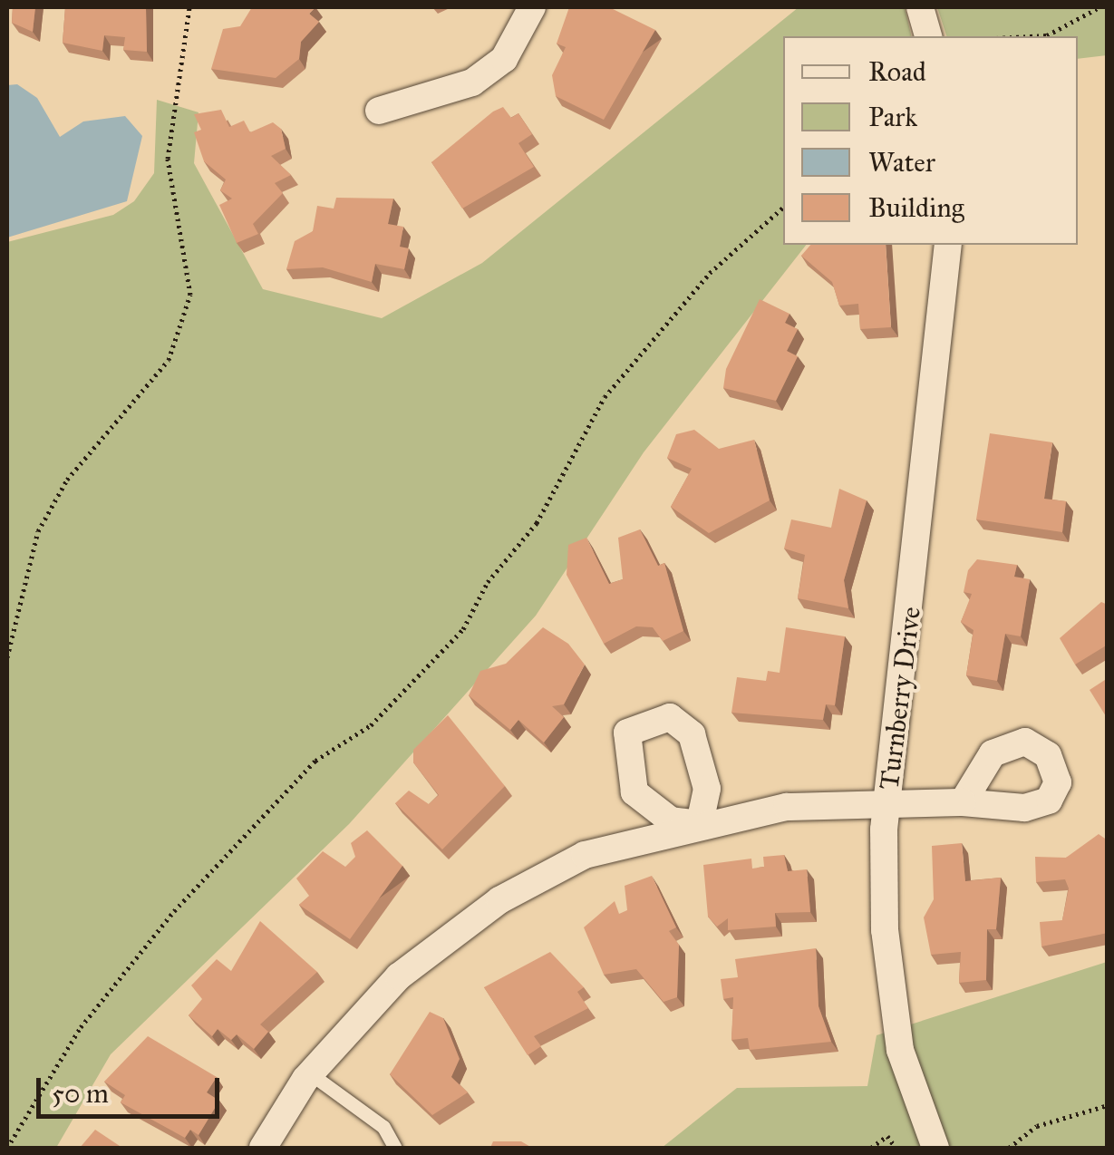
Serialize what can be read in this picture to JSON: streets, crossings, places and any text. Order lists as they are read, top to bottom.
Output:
{
  "streets": {
    "street": ["Turnberry Drive"]
  },
  "legend": [
    "Road",
    "Park",
    "Water",
    "Building"
  ],
  "scale_bar": "50 m"
}
